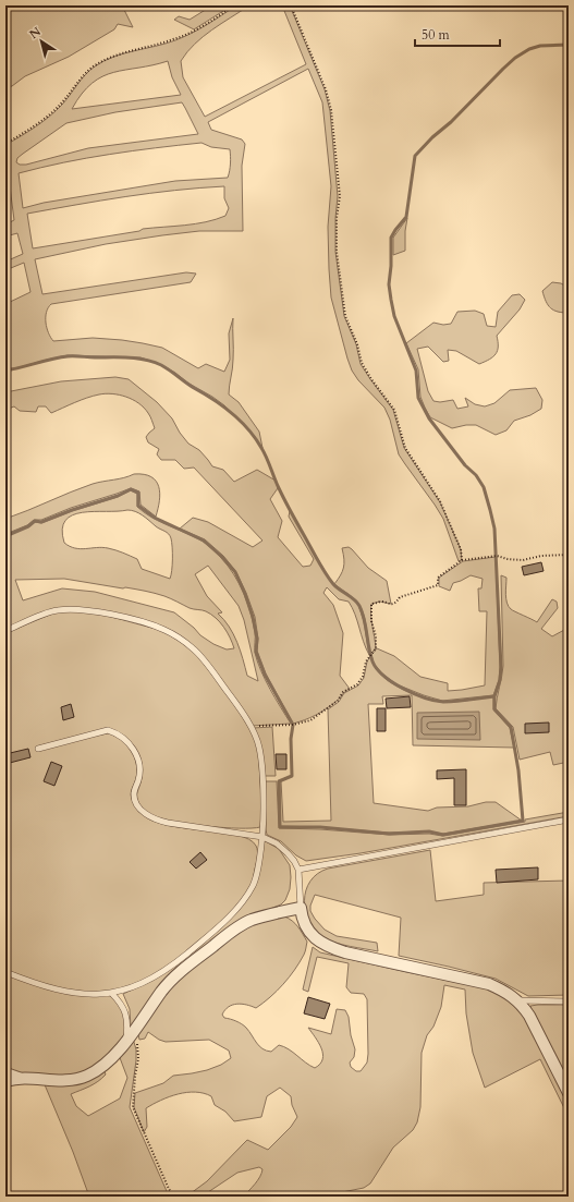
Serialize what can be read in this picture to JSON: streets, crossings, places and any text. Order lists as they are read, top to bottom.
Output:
{
  "scale_bar": "50 m",
  "north": "top left"
}
